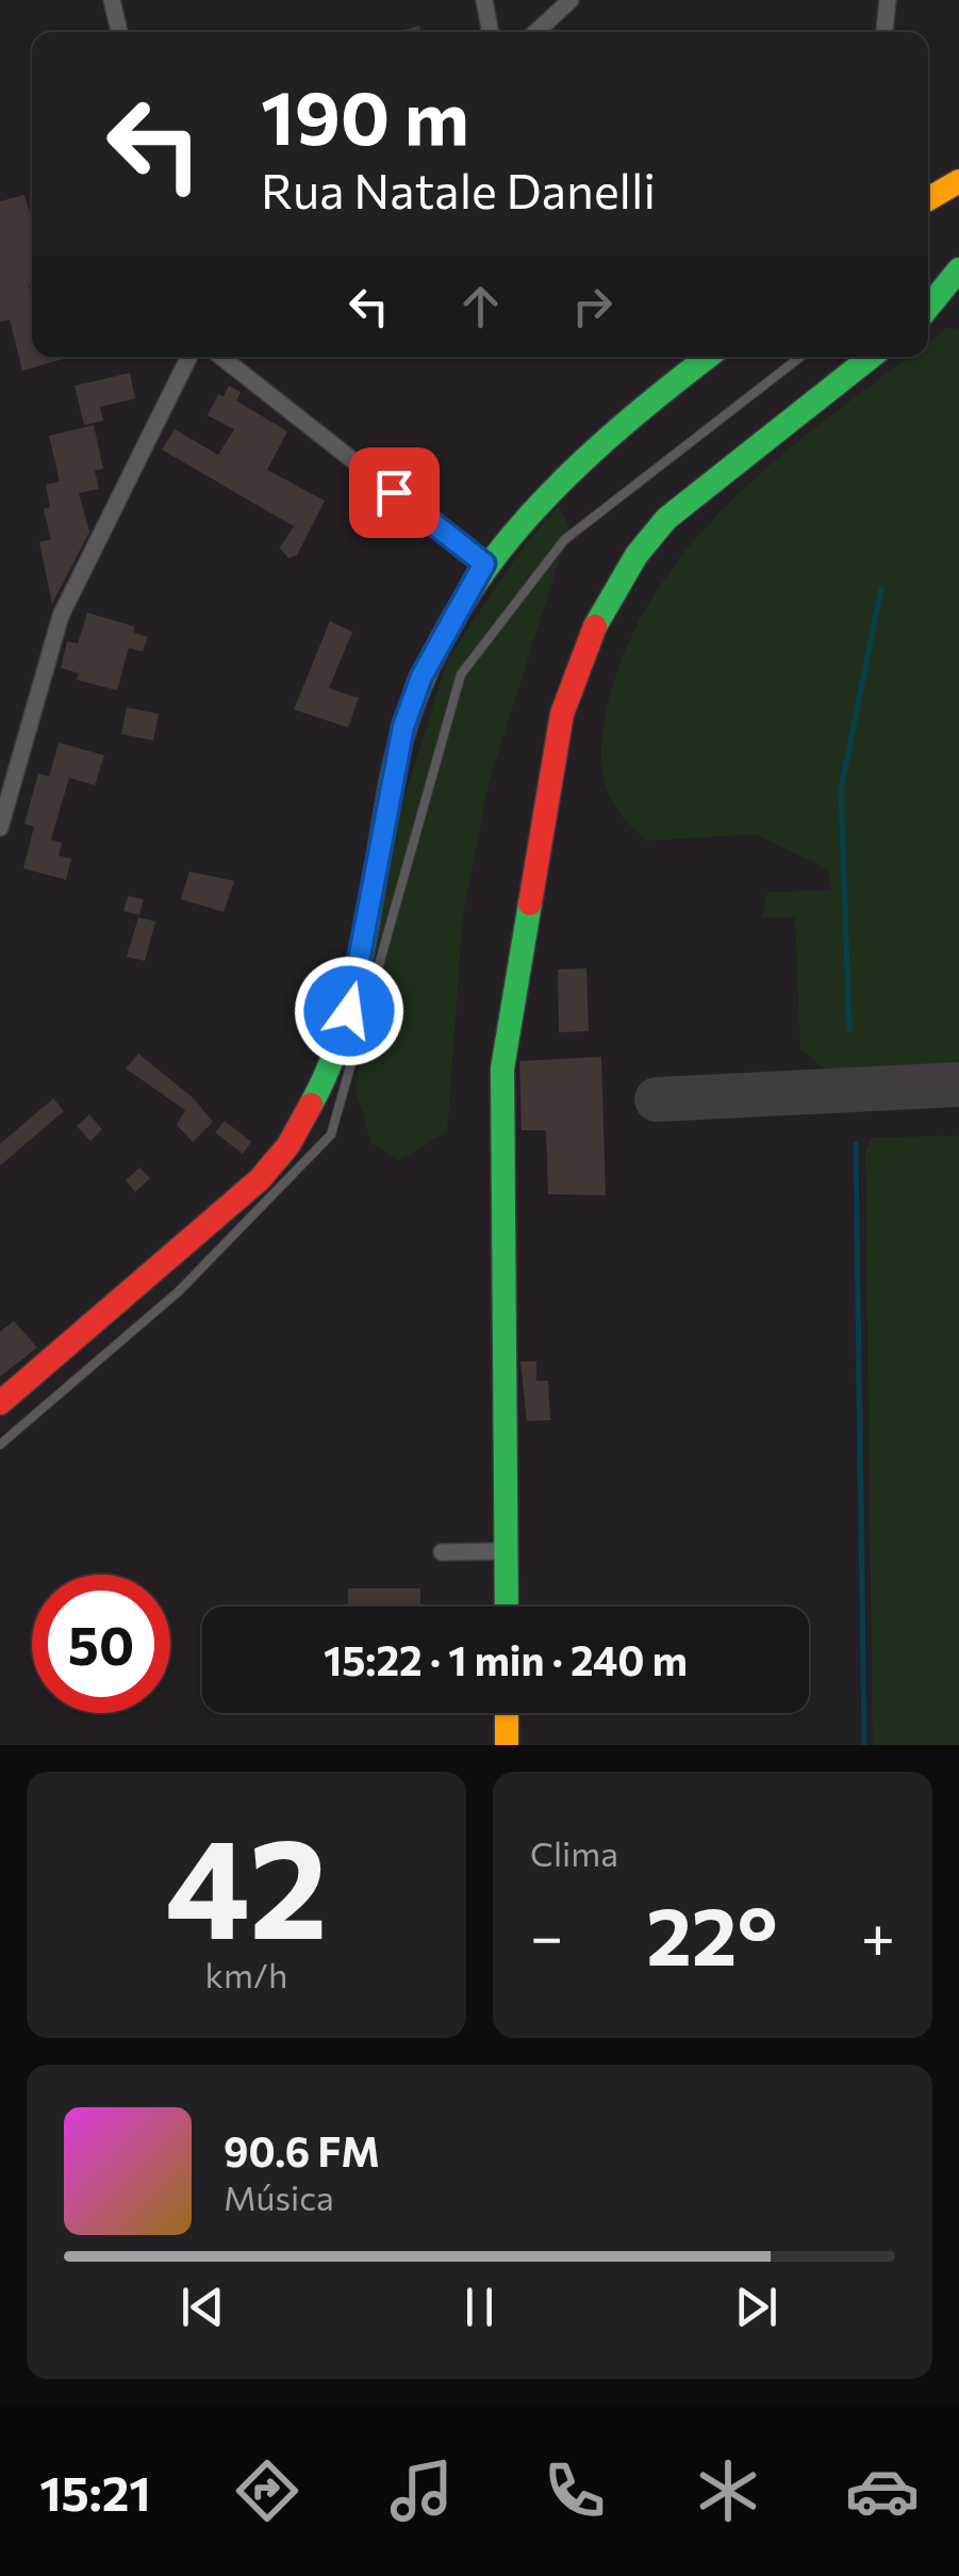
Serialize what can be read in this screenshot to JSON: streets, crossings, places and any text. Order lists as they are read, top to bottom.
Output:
{
  "page": {
    "turn": ["190 m", "Rua Natale Danelli"],
    "limit": "50",
    "trip": "15:22 · 1 min · 240 m",
    "tile": [
      ["42", "km/h"],
      "Clima"
    ],
    "heat": ["−", "22°", "+"],
    "song": ["90.6 FM", "Música"],
    "tabs": "15:21"
  }
}
